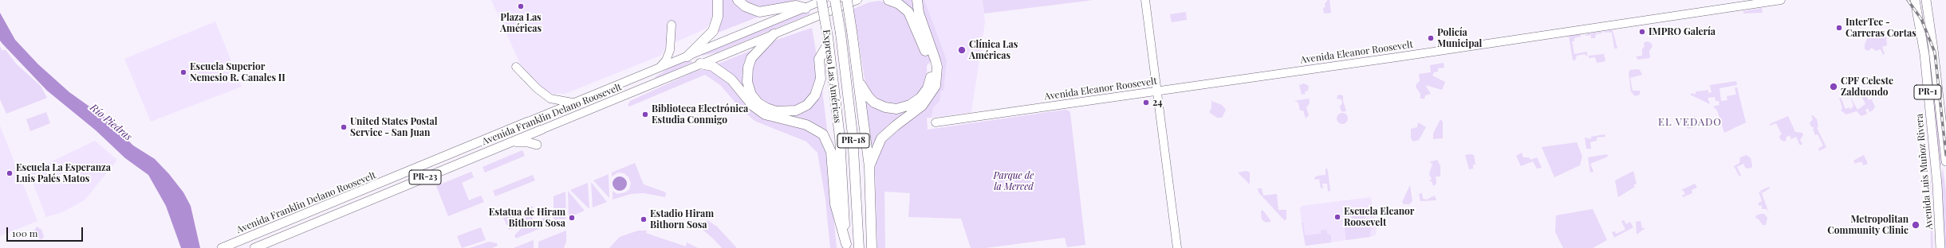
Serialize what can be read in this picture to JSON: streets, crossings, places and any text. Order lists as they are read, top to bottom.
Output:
{
  "streets": {
    "highway": ["Expreso Las Américas", "PR-18"],
    "main road": [
      "PR-1",
      "Avenida Franklin Delano Roosevelt",
      "Avenida Luis Muñoz Rivera",
      "PR-23"
    ],
    "street": ["Avenida Eleanor Roosevelt"]
  },
  "crossings": [
    ["Expreso Las Américas", "Avenida Franklin Delano Roosevelt"]
  ],
  "districts": ["EL VEDADO"],
  "water": ["Río Piedras"],
  "parks": ["Parque de la Merced"],
  "places": [
    "Plaza Las Américas",
    "InterTec - Carreras Cortas",
    "IMPRO Galería",
    "Policía Municipal",
    "Clínica Las Américas",
    "Escuela Superior Nemesio R. Canales II",
    "CPF Celeste Zalduondo",
    "24",
    "Biblioteca Electrónica Estudia Conmigo",
    "United States Postal Service - San Juan",
    "Escuela La Esperanza Luis Palés Matos",
    "Escuela Eleanor Roosevelt",
    "Estatua de Hiram Bithorn Sosa",
    "Estadio Hiram Bithorn Sosa",
    "Metropolitan Community Clinic"
  ],
  "scale_bar": "100 m"
}
